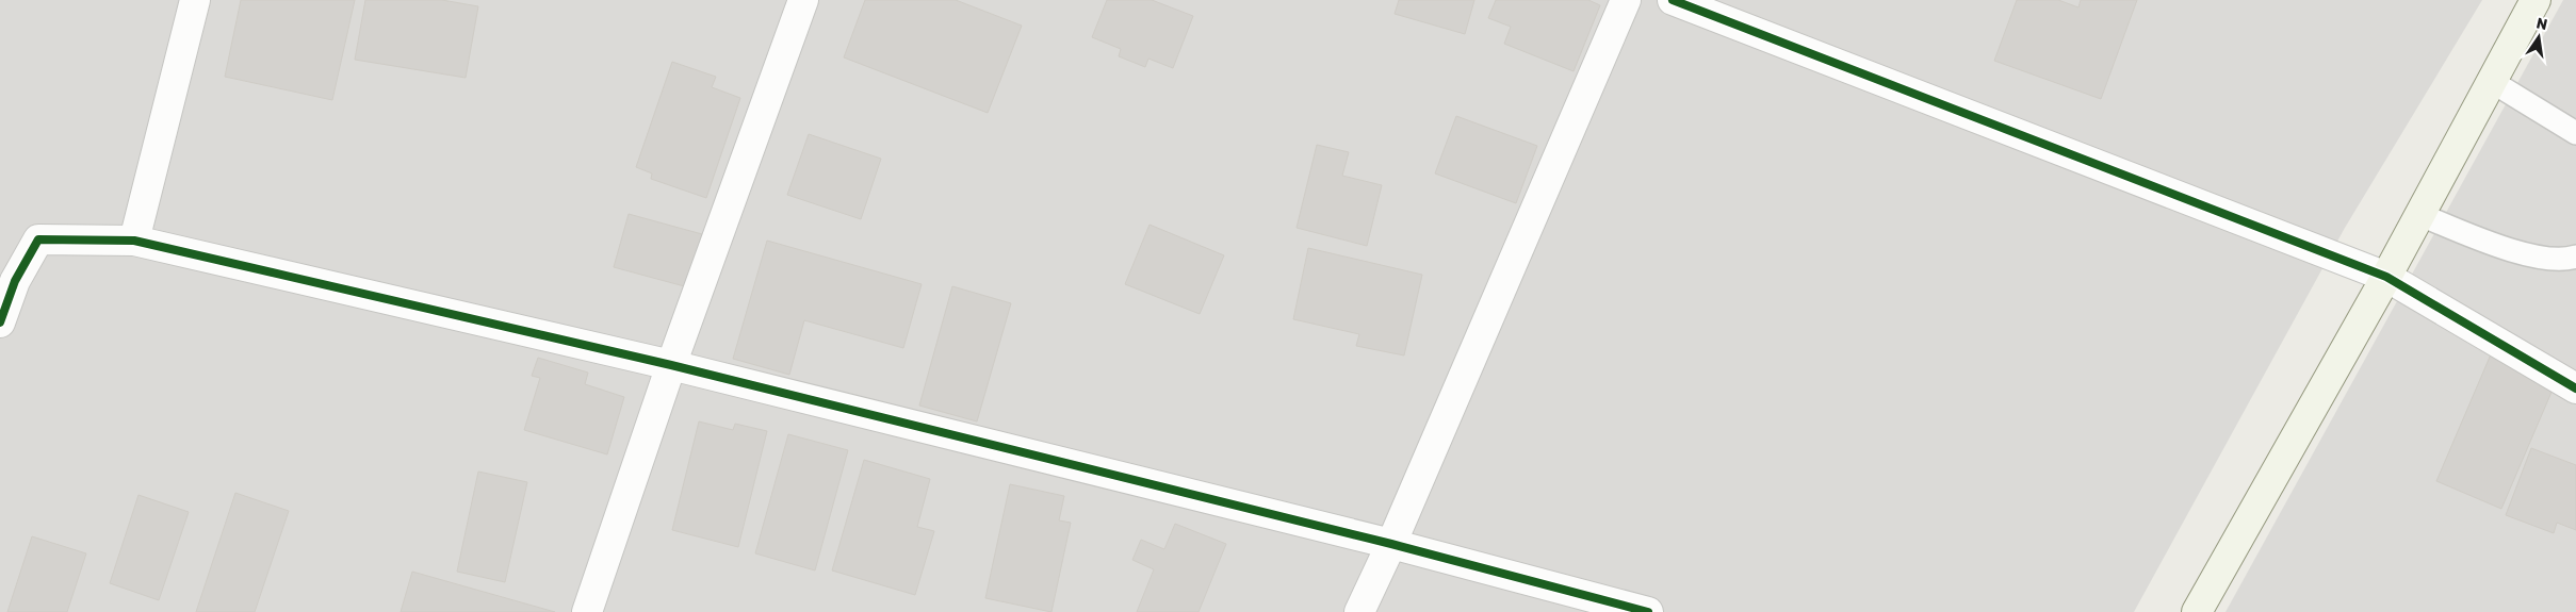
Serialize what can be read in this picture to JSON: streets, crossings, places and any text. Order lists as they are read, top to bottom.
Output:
{
  "north": "top"
}
